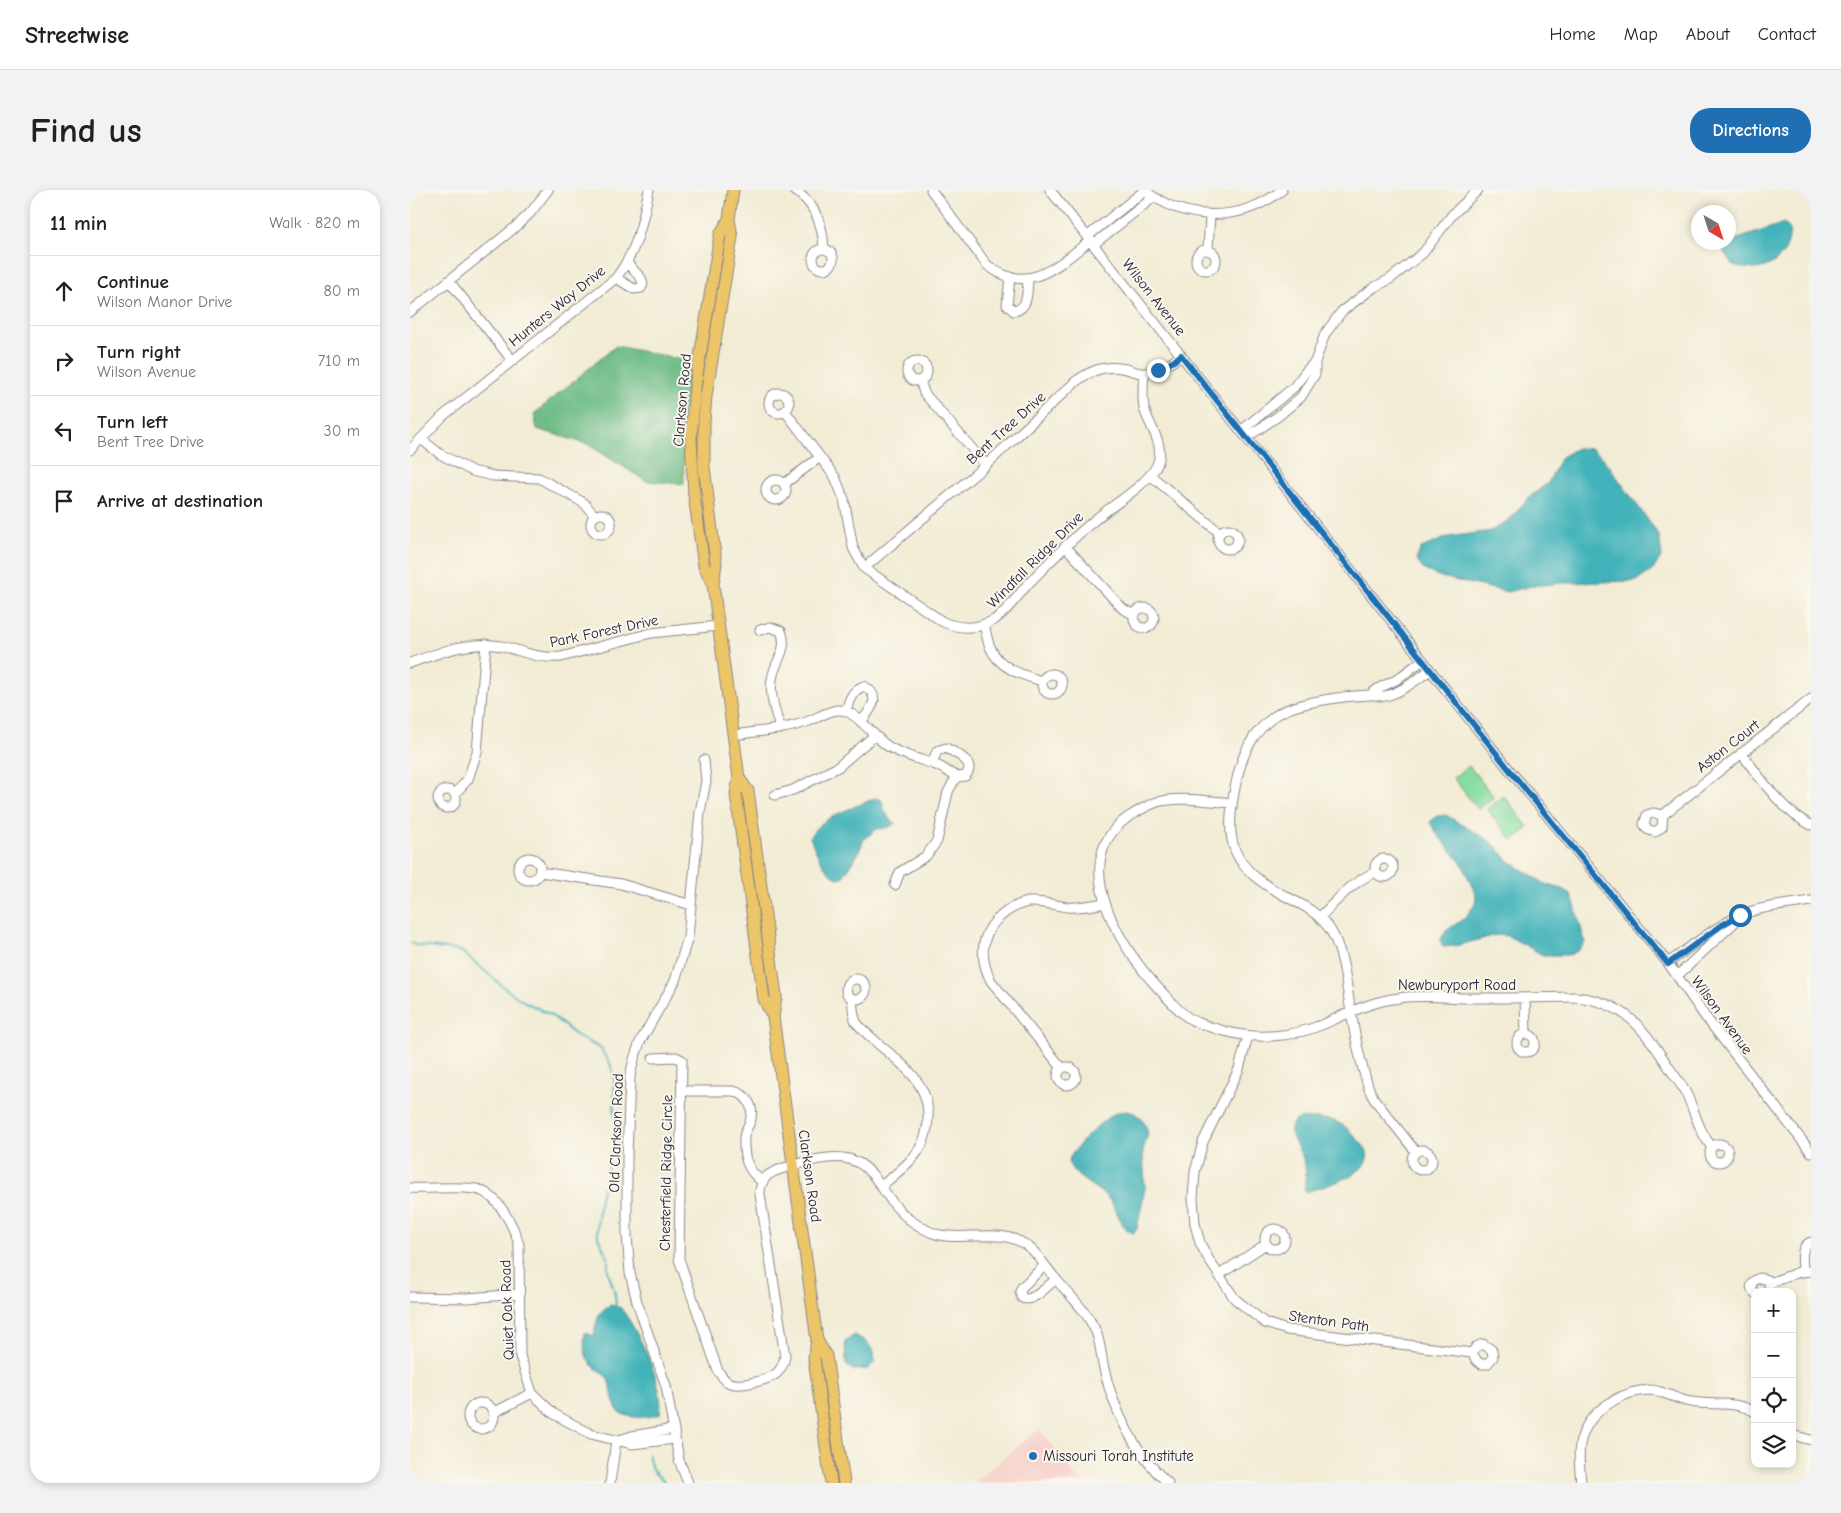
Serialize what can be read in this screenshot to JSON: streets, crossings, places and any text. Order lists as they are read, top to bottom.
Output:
{
  "streets": {
    "main road": ["Clarkson Road"],
    "street": [
      "Wilson Avenue",
      "Hunters Way Drive",
      "Bent Tree Drive",
      "Windfall Ridge Drive",
      "Park Forest Drive",
      "Aston Court",
      "Newburyport Road",
      "Old Clarkson Road",
      "Chesterfield Ridge Circle",
      "Quiet Oak Road",
      "Stenton Path"
    ]
  },
  "crossings": [
    ["Clarkson Road", "Park Forest Drive"],
    ["Bent Tree Drive", "Windfall Ridge Drive"],
    ["Newburyport Road", "Stenton Path"]
  ],
  "places": ["Missouri Torah Institute"],
  "north": "bottom right",
  "page": {
    "header": "Streetwise",
    "nav": [
      "Home",
      "Map",
      "About",
      "Contact"
    ],
    "buttons": "Directions",
    "title": "Find us",
    "heading": ["11 min", "Walk · 820 m"],
    "list": [
      ["Continue", "Wilson Manor Drive", "80 m"],
      ["Turn right", "Wilson Avenue", "710 m"],
      ["Turn left", "Bent Tree Drive", "30 m"],
      "Arrive at destination"
    ],
    "map_buttons": ["+", "−"]
  }
}
